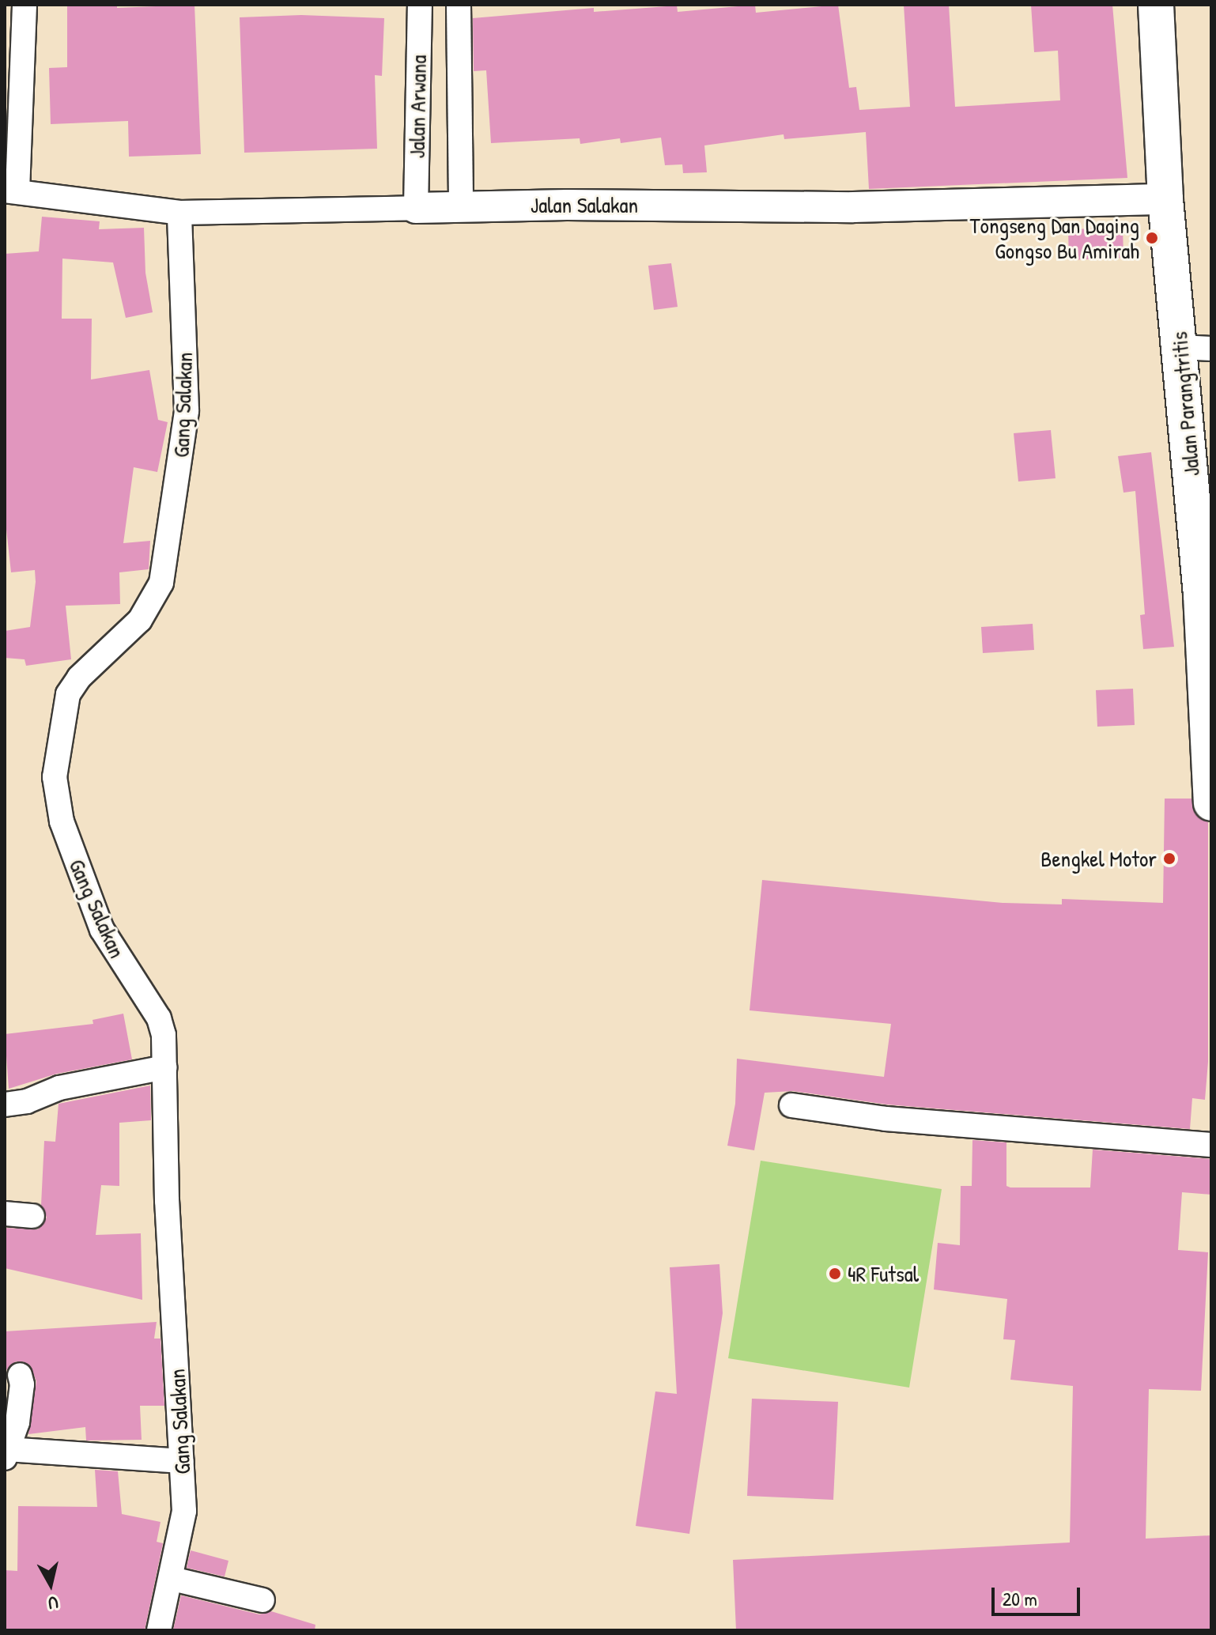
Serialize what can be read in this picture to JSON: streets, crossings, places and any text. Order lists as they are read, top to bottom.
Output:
{
  "streets": {
    "main road": ["Jalan Parangtritis"],
    "street": ["Jalan Arwana", "Jalan Salakan", "Gang Salakan"]
  },
  "crossings": [
    ["Jalan Arwana", "Jalan Salakan"],
    ["Jalan Salakan", "Jalan Parangtritis"],
    ["Jalan Salakan", "Gang Salakan"]
  ],
  "places": ["Tongseng Dan Daging Gongso Bu Amirah", "Bengkel Motor", "4R Futsal"],
  "scale_bar": "20 m",
  "north": "bottom"
}
